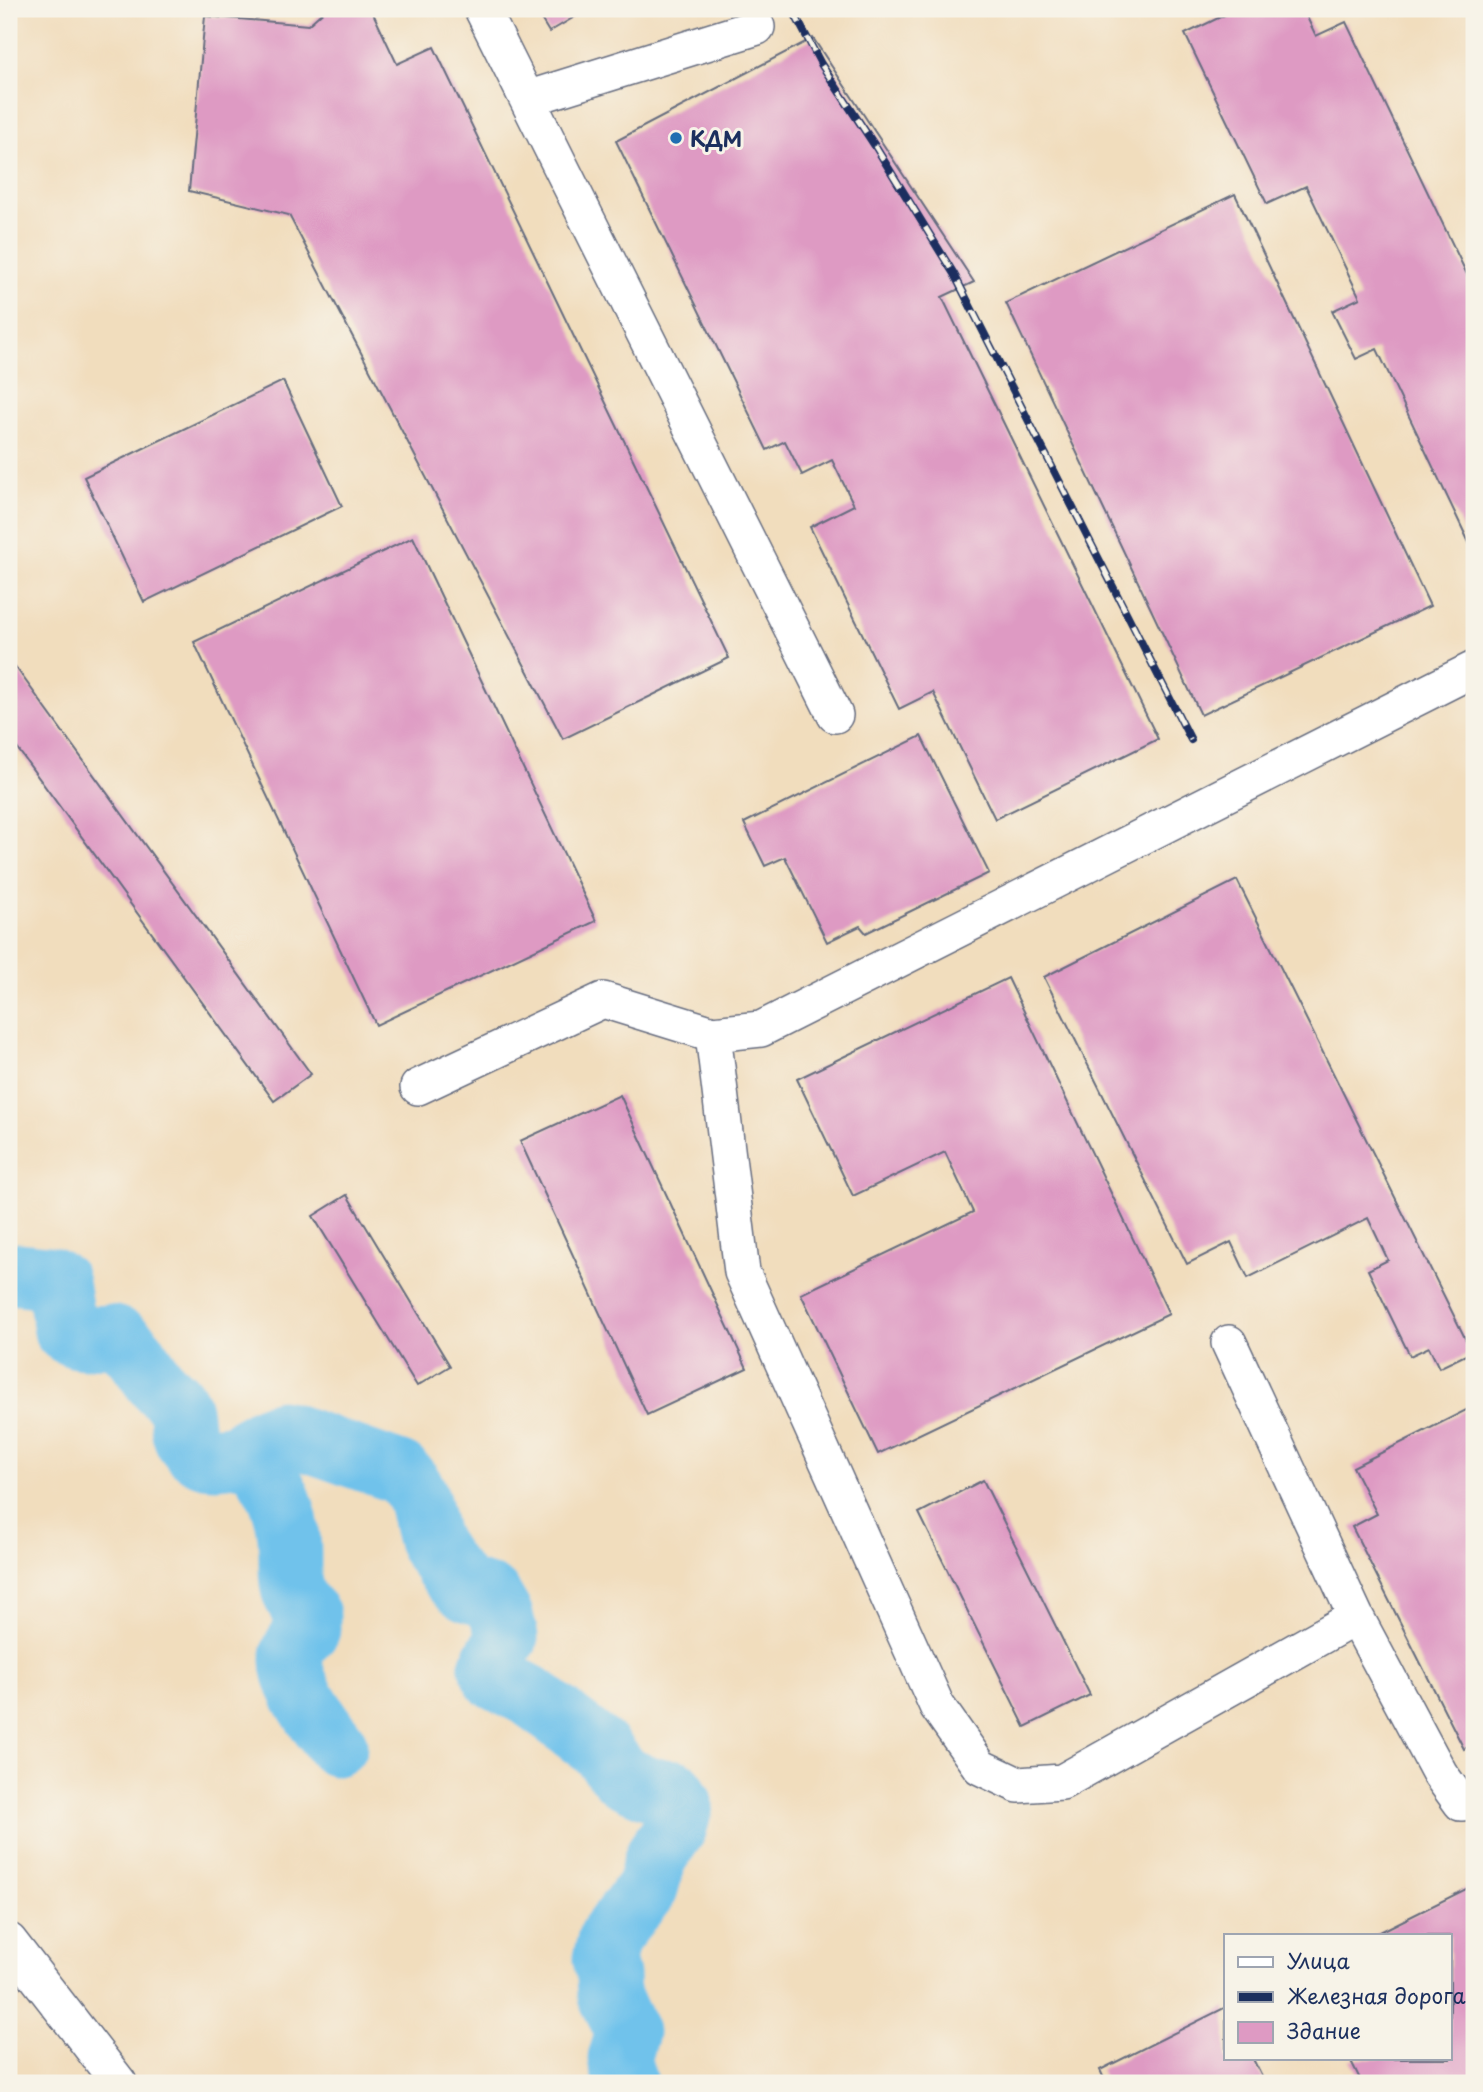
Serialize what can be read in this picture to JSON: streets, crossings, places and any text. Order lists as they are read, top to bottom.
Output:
{
  "places": ["КДМ"],
  "legend": ["Улица", "Железная дорога", "Здание"]
}
